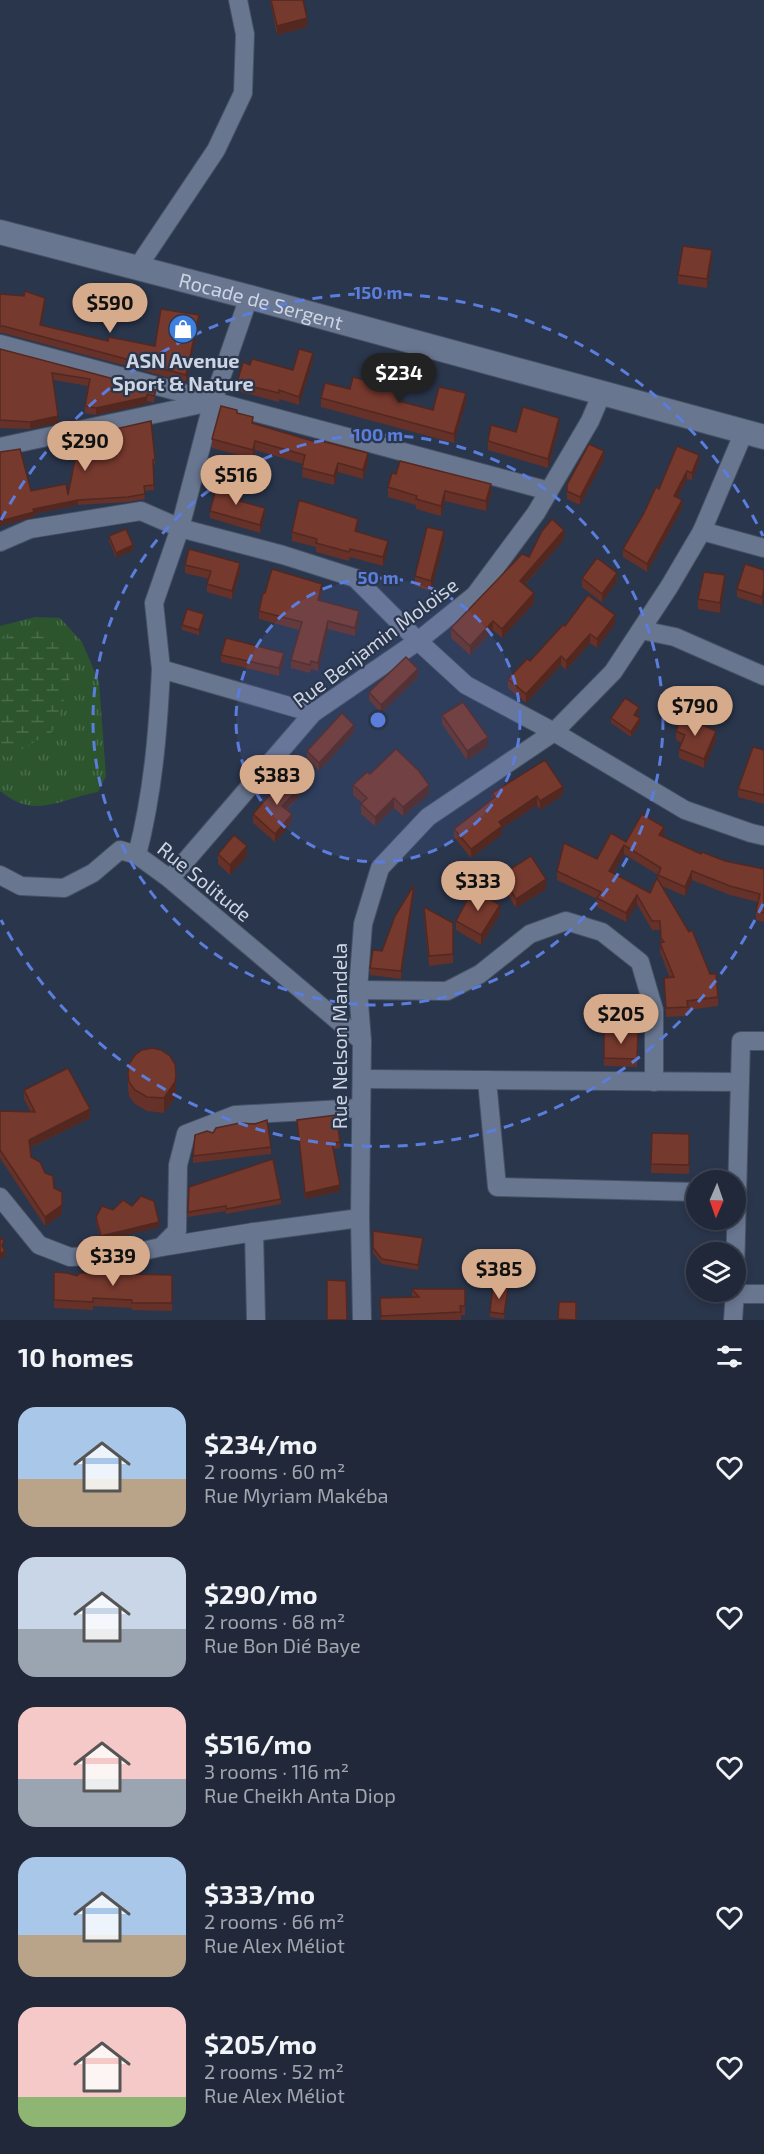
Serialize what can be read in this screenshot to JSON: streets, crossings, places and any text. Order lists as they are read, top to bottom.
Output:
{
  "streets": {
    "main road": ["Rocade de Sergent"],
    "street": ["Rue Benjamin Moloïse", "Rue Solitude", "Rue Nelson Mandela"]
  },
  "crossings": [
    ["Rocade de Sergent", "Rue Benjamin Moloïse"],
    ["Rocade de Sergent", "Rue Nelson Mandela"],
    ["Rue Benjamin Moloïse", "Rue Solitude"],
    ["Rue Solitude", "Rue Nelson Mandela"]
  ],
  "places": {
    "shop": ["ASN Avenue Sport & Nature"]
  },
  "north": "bottom",
  "page": {
    "price": [
      "$590",
      "$234",
      "$290",
      "$516",
      "$790",
      "$383",
      "$333",
      "$205",
      "$339",
      "$385"
    ],
    "heading": "10 homes",
    "list": [
      {
        "name": "$234/mo",
        "note": "2 rooms · 60 m² · Rue Myriam Makéba"
      },
      {
        "name": "$290/mo",
        "note": "2 rooms · 68 m² · Rue Bon Dié Baye"
      },
      {
        "name": "$516/mo",
        "note": "3 rooms · 116 m² · Rue Cheikh Anta Diop"
      },
      {
        "name": "$333/mo",
        "note": "2 rooms · 66 m² · Rue Alex Méliot"
      },
      {
        "name": "$205/mo",
        "note": "2 rooms · 52 m² · Rue Alex Méliot"
      }
    ]
  },
  "rings": ["150 m", "100 m", "50 m"]
}
